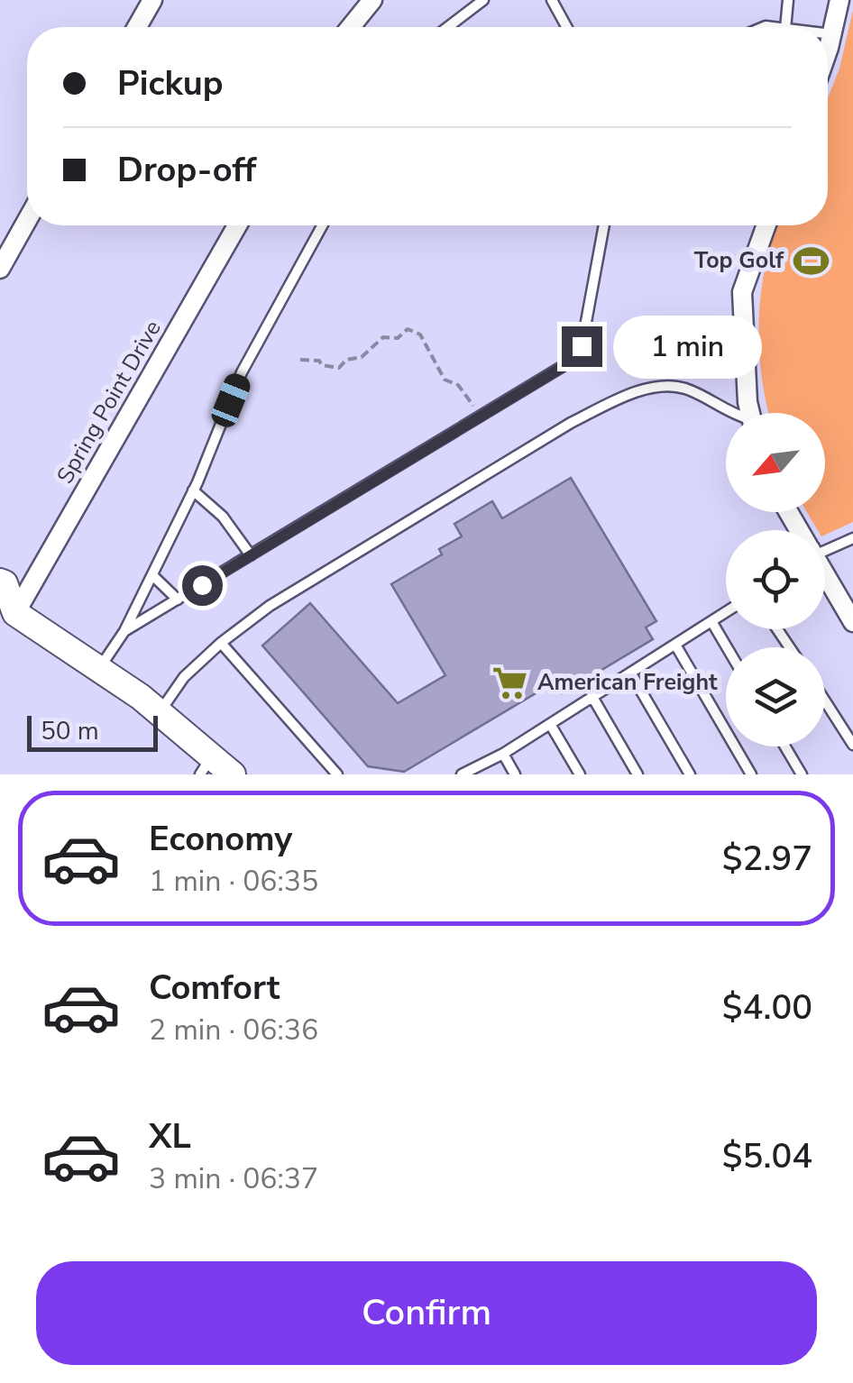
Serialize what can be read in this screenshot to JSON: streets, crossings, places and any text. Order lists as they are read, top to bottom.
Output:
{
  "streets": {
    "street": ["Spring Point Drive"]
  },
  "places": {
    "sports": ["Top Golf"],
    "supermarket": ["American Freight"]
  },
  "scale_bar": "50 m",
  "north": "bottom left",
  "page": {
    "banner": ["Pickup", "Drop-off"],
    "bubble": "1 min",
    "scale": "50 m",
    "list": [
      {
        "name": "Economy",
        "note": "1 min · 06:35",
        "value": "$2.97"
      },
      {
        "name": "Comfort",
        "note": "2 min · 06:36",
        "value": "$4.00"
      },
      {
        "name": "XL",
        "note": "3 min · 06:37",
        "value": "$5.04"
      }
    ],
    "buttons": "Confirm"
  }
}
